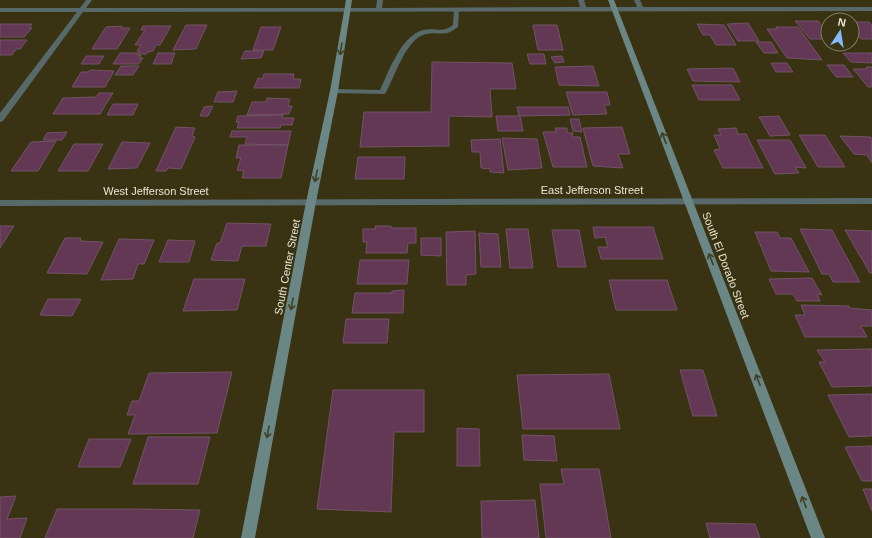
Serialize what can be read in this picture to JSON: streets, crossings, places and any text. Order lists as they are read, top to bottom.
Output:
{
  "streets": {
    "main road": ["South El Dorado Street", "South Center Street"],
    "street": ["East Jefferson Street", "West Jefferson Street"]
  },
  "crossings": [
    ["East Jefferson Street", "West Jefferson Street"],
    ["East Jefferson Street", "South El Dorado Street"],
    ["East Jefferson Street", "South Center Street"],
    ["West Jefferson Street", "South Center Street"]
  ],
  "one_way": ["South El Dorado Street", "South Center Street"],
  "north": "top"
}
